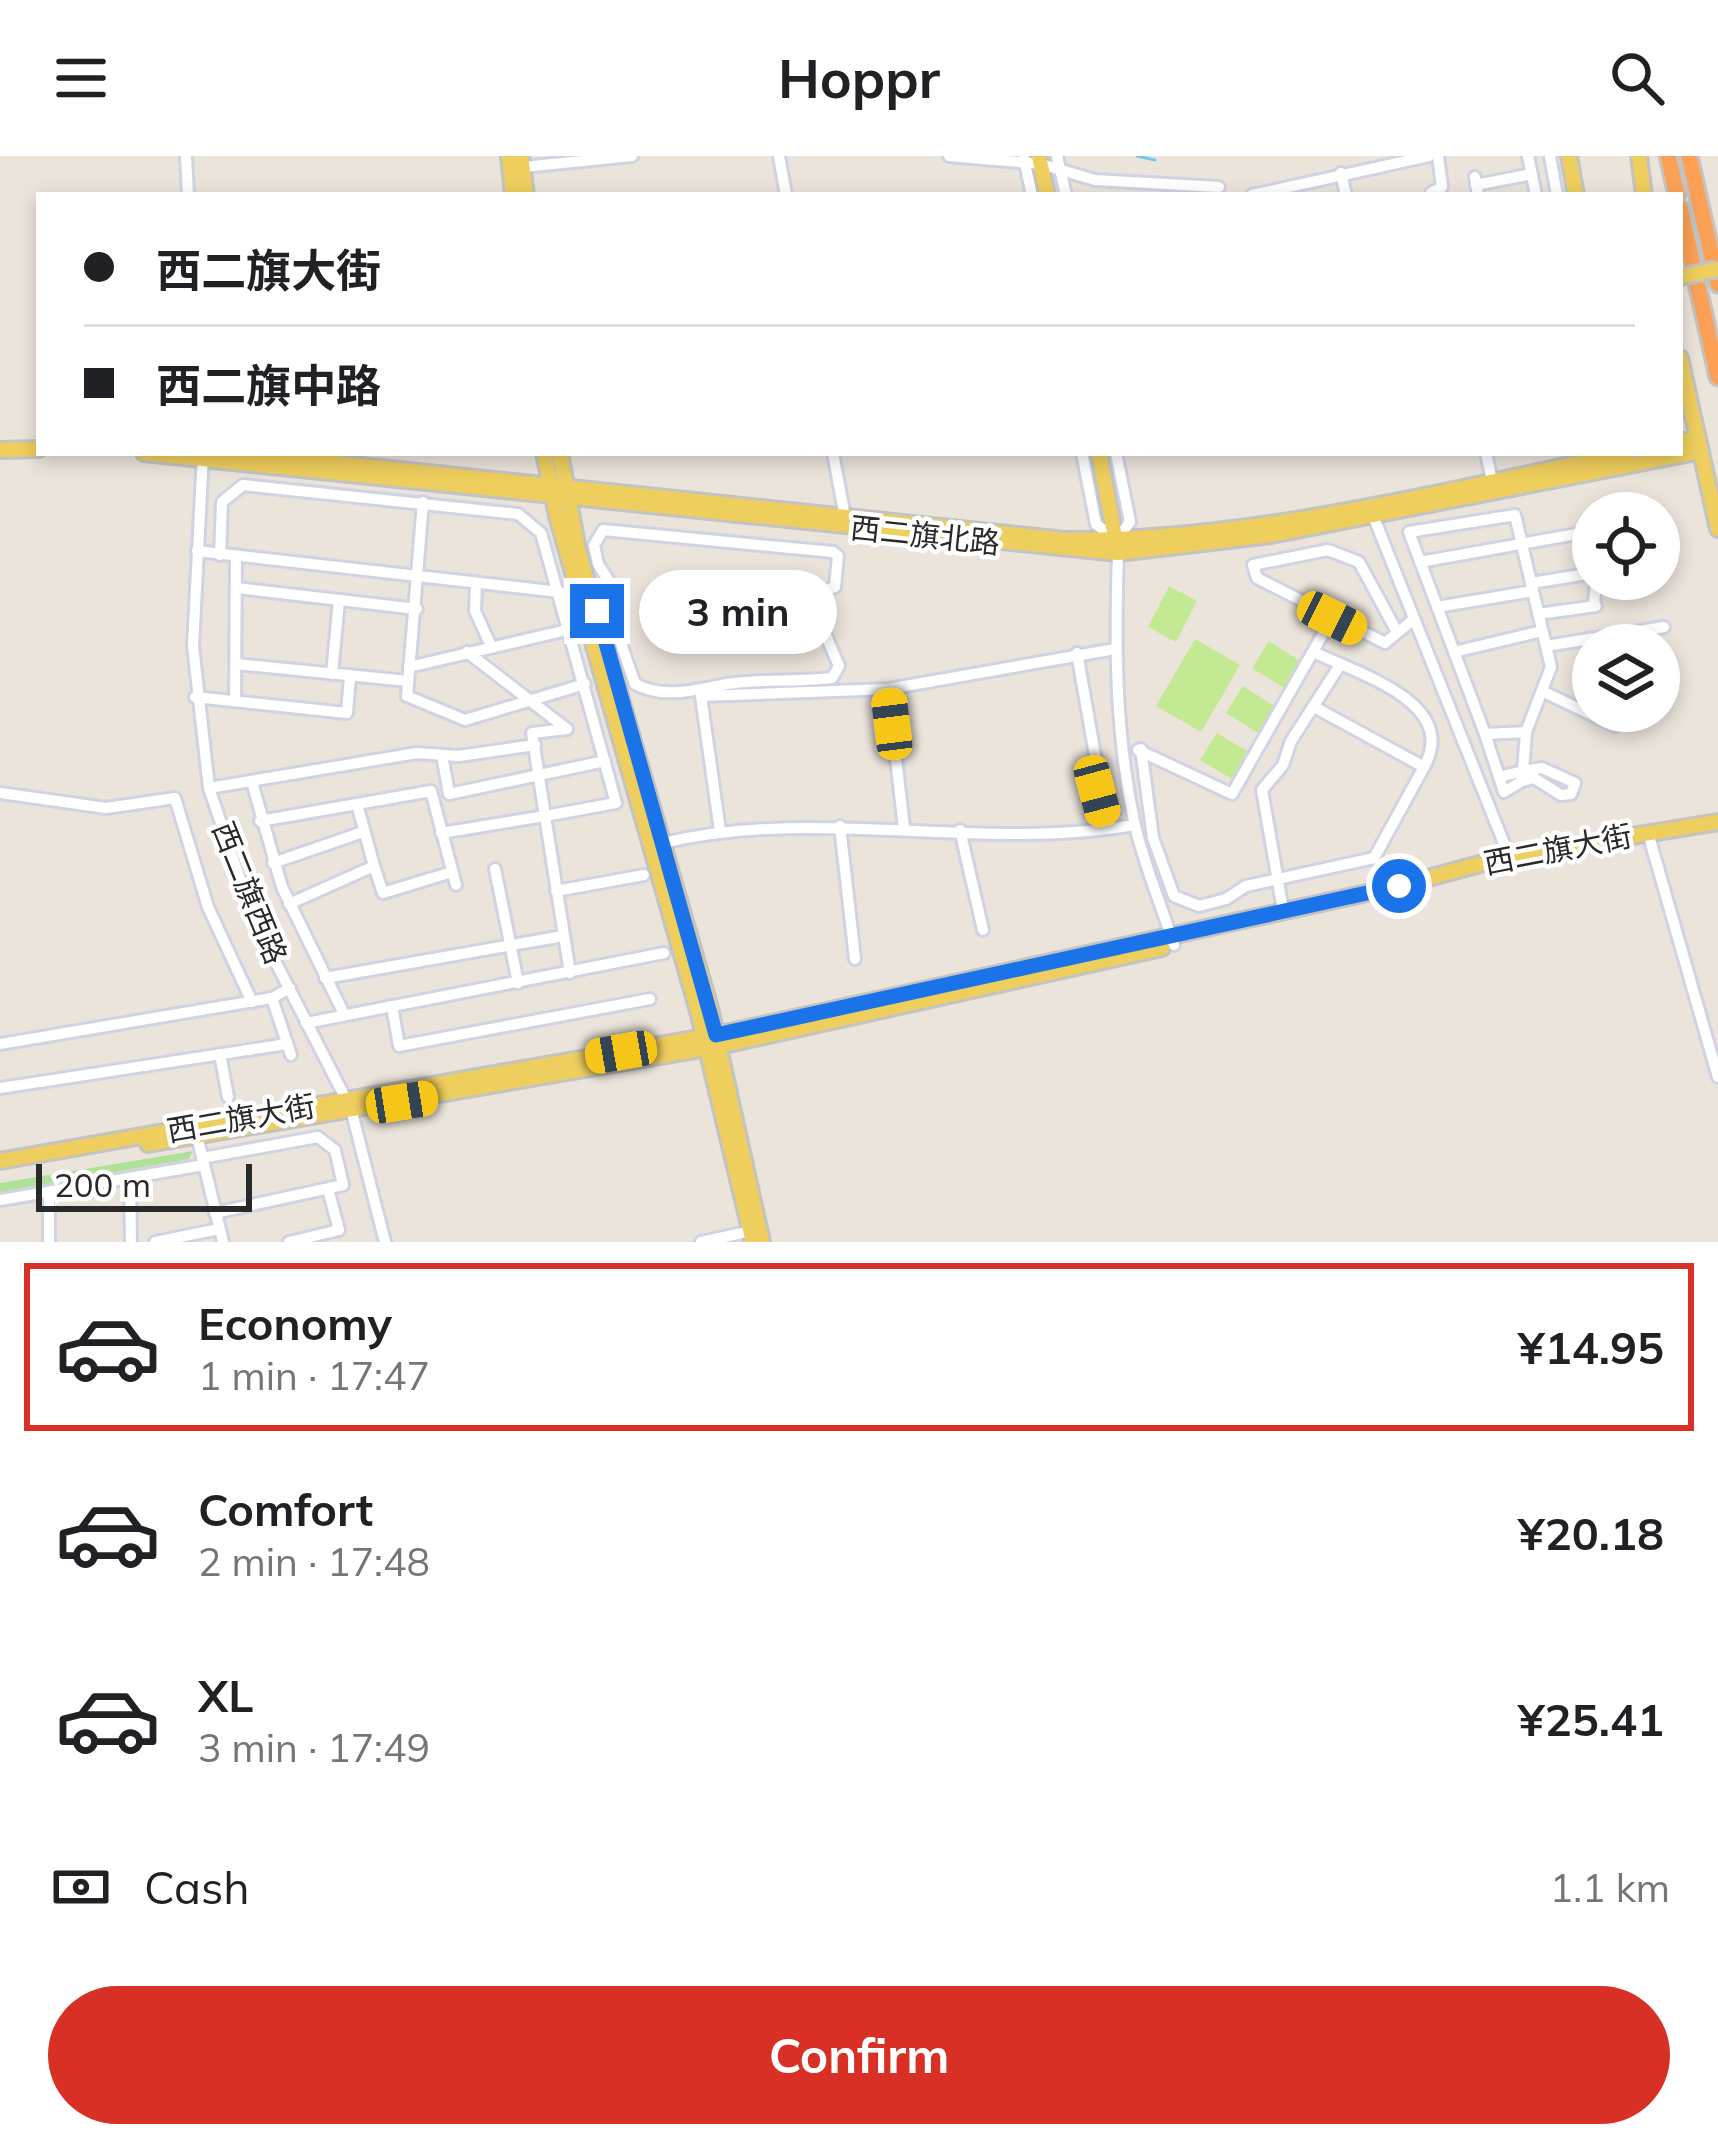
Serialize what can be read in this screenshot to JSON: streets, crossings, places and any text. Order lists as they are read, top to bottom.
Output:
{
  "streets": {
    "main road": ["西二旗北路", "西二旗大街"],
    "street": ["西二旗西路"]
  },
  "crossings": [
    ["西二旗北路", "西二旗西路"],
    ["西二旗大街", "西二旗西路"]
  ],
  "scale_bar": "200 m",
  "page": {
    "header": "Hoppr",
    "banner": ["西二旗大街", "西二旗中路"],
    "bubble": "3 min",
    "scale": "200 m",
    "list": [
      {
        "name": "Economy",
        "note": "1 min · 17:47",
        "value": "¥14.95"
      },
      {
        "name": "Comfort",
        "note": "2 min · 17:48",
        "value": "¥20.18"
      },
      {
        "name": "XL",
        "note": "3 min · 17:49",
        "value": "¥25.41"
      }
    ],
    "pay": ["Cash", "1.1 km"],
    "buttons": "Confirm"
  }
}
